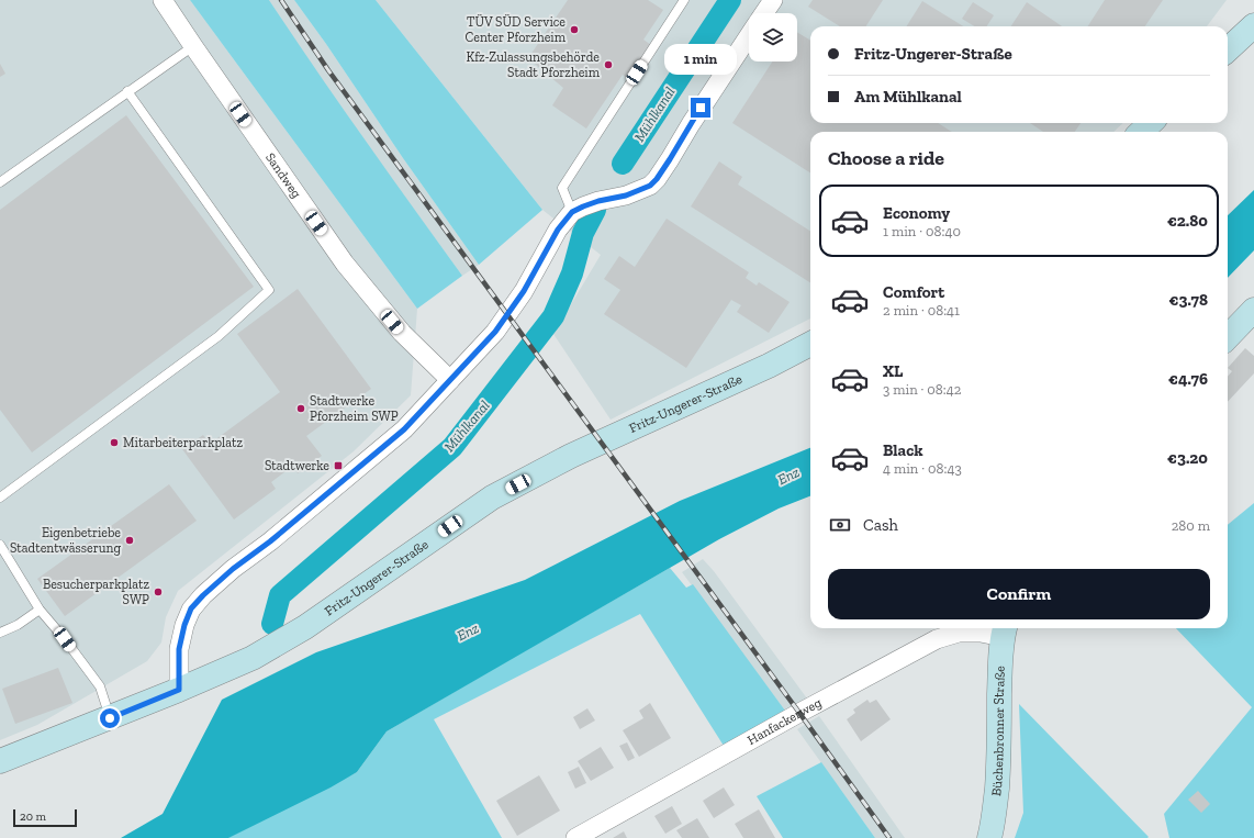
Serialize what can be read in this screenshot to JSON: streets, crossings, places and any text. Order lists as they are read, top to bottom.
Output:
{
  "streets": {
    "street": [
      "Sandweg",
      "Fritz-Ungerer-Straße",
      "Hanfackerweg",
      "Büchenbronner Straße"
    ]
  },
  "crossings": [
    ["Hanfackerweg", "Büchenbronner Straße"]
  ],
  "water": ["Mühlkanal", "Enz"],
  "places": {
    "other": [
      "TÜV SÜD Service Center Pforzheim",
      "Kfz-Zulassungsbehörde Stadt Pforzheim",
      "Stadtwerke Pforzheim SWP",
      "Mitarbeiterparkplatz",
      "Eigenbetriebe Stadtentwässerung",
      "Besucherparkplatz SWP"
    ],
    "transit": ["Stadtwerke"]
  },
  "scale_bar": "20 m",
  "page": {
    "banner": ["Fritz-Ungerer-Straße", "Am Mühlkanal"],
    "bubble": "1 min",
    "heading": "Choose a ride",
    "list": [
      {
        "name": "Economy",
        "note": "1 min · 08:40",
        "value": "€2.80"
      },
      {
        "name": "Comfort",
        "note": "2 min · 08:41",
        "value": "€3.78"
      },
      {
        "name": "XL",
        "note": "3 min · 08:42",
        "value": "€4.76"
      },
      {
        "name": "Black",
        "note": "4 min · 08:43",
        "value": "€3.20"
      }
    ],
    "pay": ["Cash", "280 m"],
    "buttons": "Confirm",
    "scale": "20 m"
  }
}
